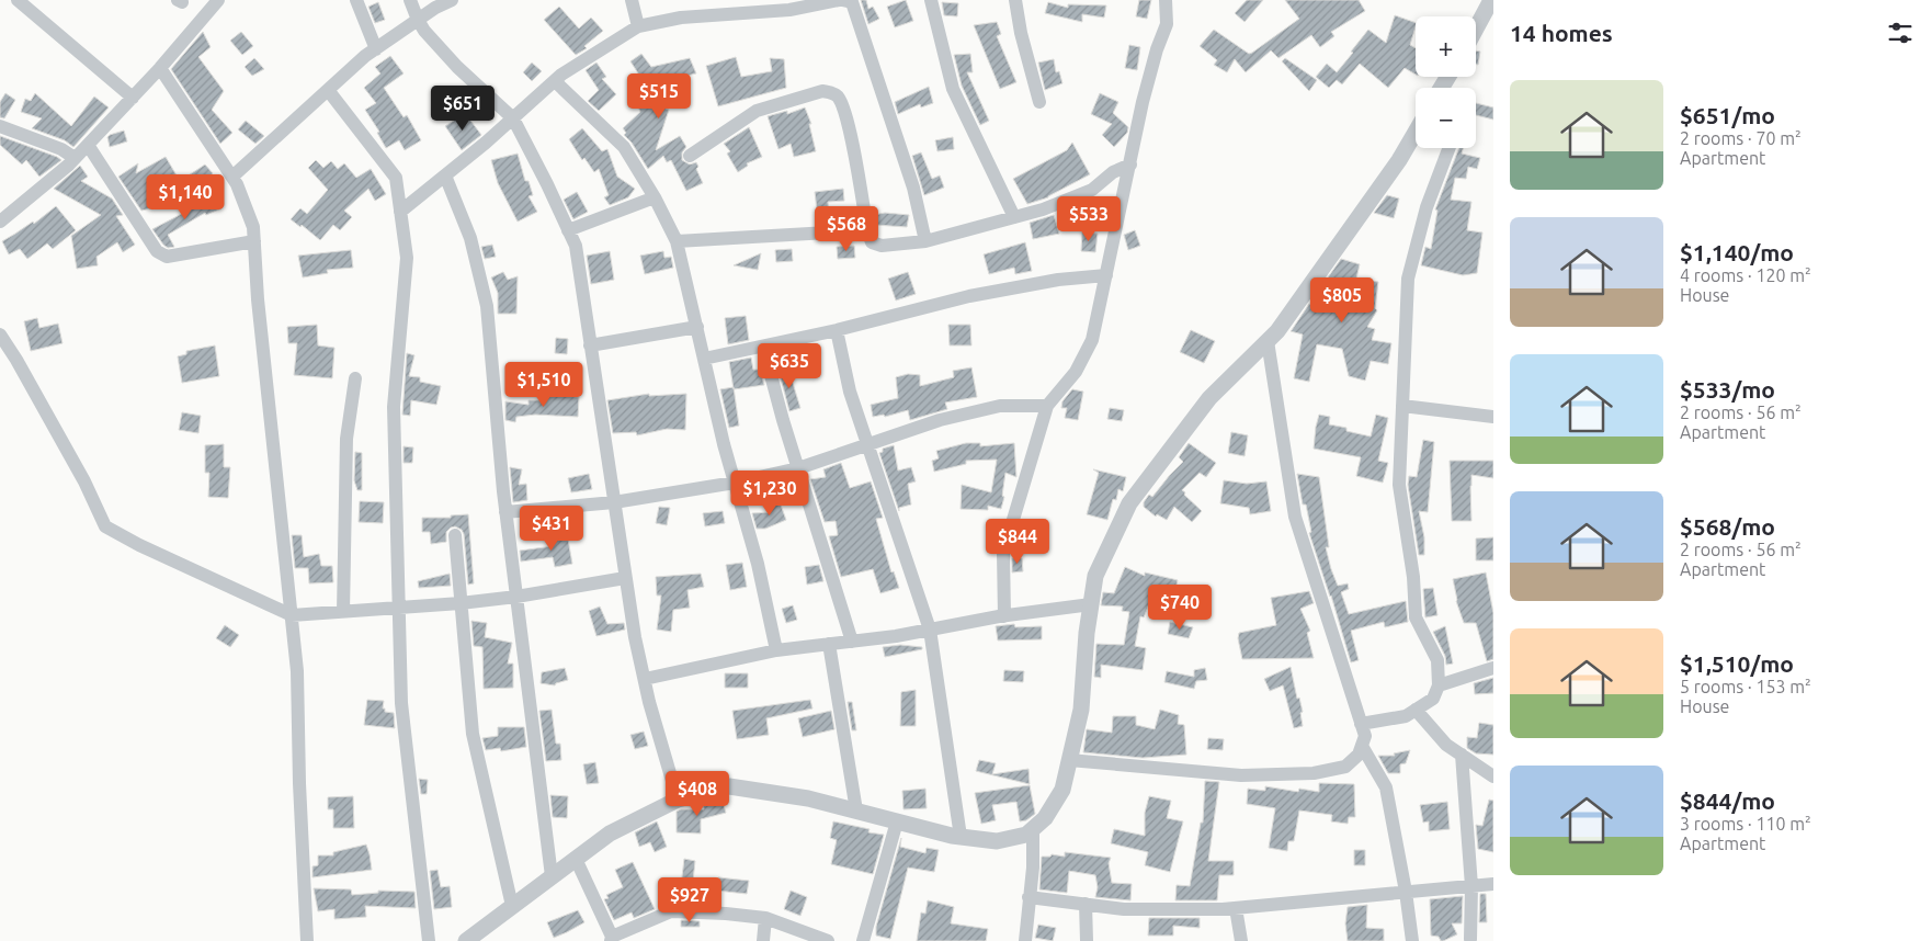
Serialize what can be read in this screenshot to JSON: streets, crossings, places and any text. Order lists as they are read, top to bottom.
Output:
{
  "page": {
    "heading": "14 homes",
    "map_buttons": ["+", "−"],
    "list": [
      {
        "name": "$651/mo",
        "note": "2 rooms · 70 m² · Apartment"
      },
      {
        "name": "$1,140/mo",
        "note": "4 rooms · 120 m² · House"
      },
      {
        "name": "$533/mo",
        "note": "2 rooms · 56 m² · Apartment"
      },
      {
        "name": "$568/mo",
        "note": "2 rooms · 56 m² · Apartment"
      },
      {
        "name": "$1,510/mo",
        "note": "5 rooms · 153 m² · House"
      },
      {
        "name": "$844/mo",
        "note": "3 rooms · 110 m² · Apartment"
      }
    ],
    "price": [
      "$515",
      "$651",
      "$1,140",
      "$533",
      "$568",
      "$805",
      "$635",
      "$1,510",
      "$1,230",
      "$431",
      "$844",
      "$740",
      "$408",
      "$927"
    ]
  }
}
